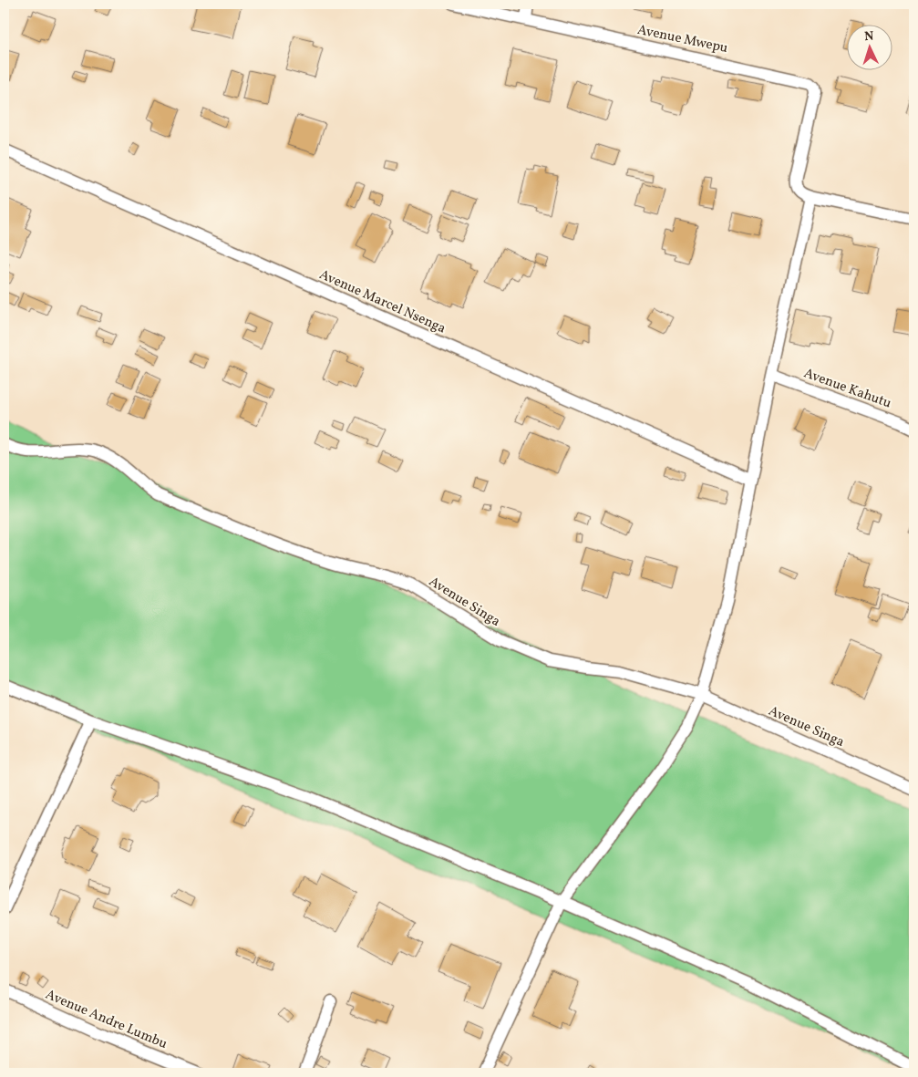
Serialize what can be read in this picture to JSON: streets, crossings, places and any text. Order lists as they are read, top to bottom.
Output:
{
  "streets": {
    "street": [
      "Avenue Mwepu",
      "Avenue Marcel Nsenga",
      "Avenue Kahutu",
      "Avenue Singa",
      "Avenue Andre Lumbu"
    ]
  },
  "north": "top"
}
